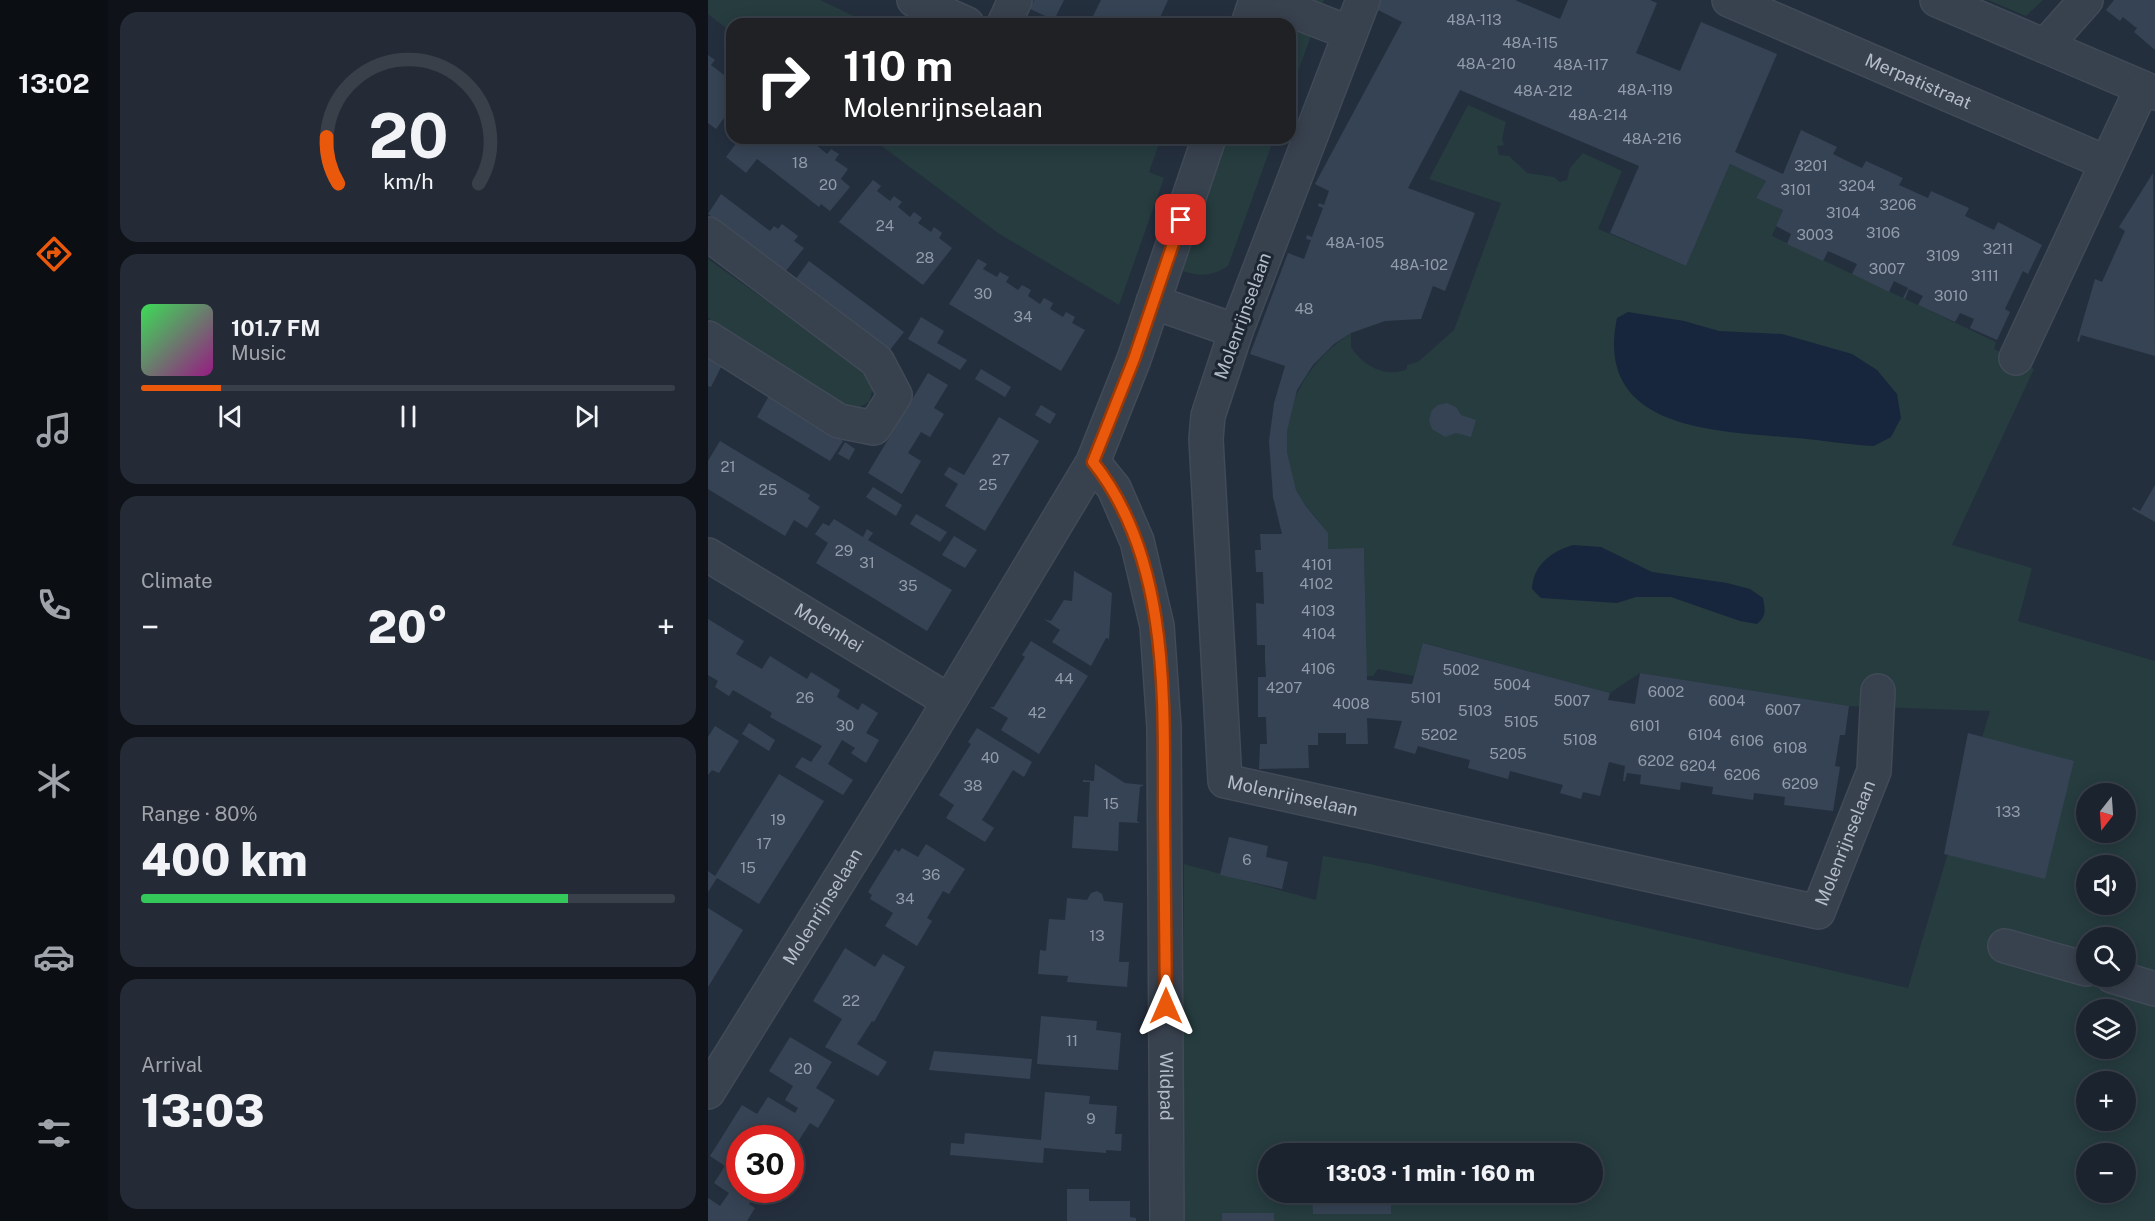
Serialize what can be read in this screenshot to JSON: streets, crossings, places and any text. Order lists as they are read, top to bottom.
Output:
{
  "streets": {
    "street": [
      "Merpatistraat",
      "Molenrijnselaan",
      "Molenhei",
      "Wildpad"
    ]
  },
  "crossings": [
    ["Molenrijnselaan", "Molenhei"],
    ["Molenrijnselaan", "Wildpad"]
  ],
  "house_numbers": [
    "48A-113",
    "48A-115",
    "48A-210",
    "48A-117",
    "48A-119",
    "48A-212",
    "48A-214",
    "48A-216",
    "18",
    "3201",
    "20",
    "3204",
    "3101",
    "3206",
    "3104",
    "24",
    "3106",
    "3003",
    "48A-105",
    "3211",
    "3109",
    "28",
    "48A-102",
    "3007",
    "3111",
    "30",
    "3010",
    "48",
    "34",
    "27",
    "21",
    "25",
    "25",
    "29",
    "31",
    "4101",
    "4102",
    "35",
    "4103",
    "4104",
    "4106",
    "5002",
    "44",
    "5004",
    "4207",
    "6002",
    "26",
    "5101",
    "5007",
    "6004",
    "4008",
    "6007",
    "5103",
    "42",
    "5105",
    "30",
    "6101",
    "5202",
    "6104",
    "5108",
    "6106",
    "6108",
    "5205",
    "40",
    "6202",
    "6204",
    "6206",
    "6209",
    "38",
    "15",
    "133",
    "19",
    "17",
    "6",
    "15",
    "36",
    "34",
    "13",
    "22",
    "11",
    "20",
    "9"
  ],
  "north": "bottom",
  "page": {
    "tabs": "13:02",
    "turn": ["110 m", "Molenrijnselaan"],
    "song": ["101.7 FM", "Music"],
    "tile": [
      "Climate",
      ["Range · 80%", "400 km"],
      ["Arrival", "13:03"]
    ],
    "heat": ["−", "20°", "+"],
    "map_buttons": ["+", "−"],
    "limit": "30",
    "trip": "13:03 · 1 min · 160 m",
    "gauge": ["20", "km/h"]
  }
}
